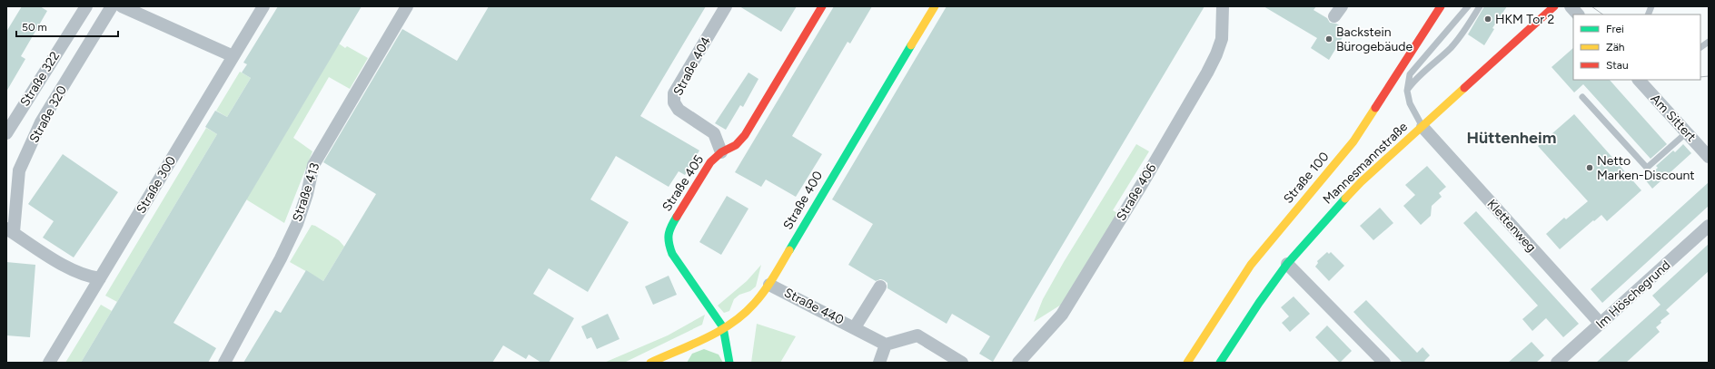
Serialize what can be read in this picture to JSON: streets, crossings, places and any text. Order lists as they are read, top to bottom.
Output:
{
  "streets": {
    "street": [
      "Straße 404",
      "Straße 322",
      "Straße 320",
      "Am Sittert",
      "Mannesmannstraße",
      "Straße 100",
      "Straße 405",
      "Straße 300",
      "Straße 413",
      "Straße 406",
      "Straße 400",
      "Klettenweg",
      "Im Höschegrund",
      "Straße 440"
    ]
  },
  "crossings": [
    ["Straße 404", "Straße 405"],
    ["Mannesmannstraße", "Klettenweg"],
    ["Straße 405", "Straße 400"],
    ["Straße 400", "Straße 440"],
    ["Klettenweg", "Im Höschegrund"]
  ],
  "districts": ["Hüttenheim"],
  "places": ["HKM Tor 2", "Backstein Bürogebäude", "Netto Marken-Discount"],
  "legend": ["Frei", "Zäh", "Stau"],
  "scale_bar": "50 m"
}
